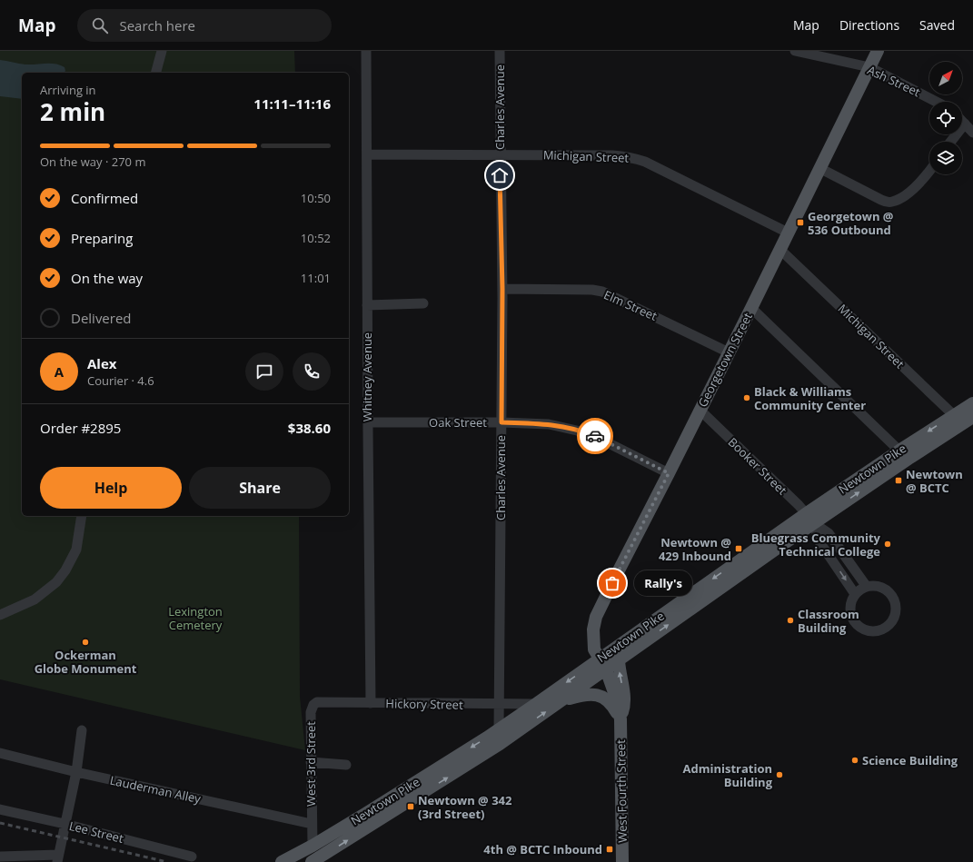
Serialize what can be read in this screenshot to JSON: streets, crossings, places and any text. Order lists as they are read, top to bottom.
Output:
{
  "streets": {
    "main road": ["Georgetown Street", "Newtown Pike", "West Fourth Street"],
    "street": [
      "Ash Street",
      "Charles Avenue",
      "Michigan Street",
      "Elm Street",
      "Whitney Avenue",
      "Oak Street",
      "Booker Street",
      "Hickory Street",
      "West 3rd Street",
      "Lauderman Alley",
      "Lee Street"
    ]
  },
  "crossings": [
    ["Ash Street", "Georgetown Street"],
    ["Charles Avenue", "Michigan Street"],
    ["Charles Avenue", "Elm Street"],
    ["Charles Avenue", "Oak Street"],
    ["Charles Avenue", "Newtown Pike"],
    ["Charles Avenue", "Hickory Street"],
    ["Michigan Street", "Georgetown Street"],
    ["Michigan Street", "Whitney Avenue"],
    ["Michigan Street", "Newtown Pike"],
    ["Elm Street", "Georgetown Street"],
    ["Georgetown Street", "Oak Street"],
    ["Georgetown Street", "Booker Street"],
    ["Georgetown Street", "Newtown Pike"],
    ["Georgetown Street", "West Fourth Street"],
    ["Whitney Avenue", "Oak Street"],
    ["Whitney Avenue", "Hickory Street"],
    ["Booker Street", "Newtown Pike"],
    ["Newtown Pike", "Hickory Street"],
    ["Newtown Pike", "West 3rd Street"],
    ["Newtown Pike", "West Fourth Street"],
    ["Hickory Street", "West 3rd Street"],
    ["West 3rd Street", "Lauderman Alley"]
  ],
  "parks": ["Lexington Cemetery"],
  "places": {
    "transit": [
      "Georgetown @ 536 Outbound",
      "Newtown @ BCTC",
      "Newtown @ 429 Inbound",
      "Newtown @ 342 (3rd Street)",
      "4th @ BCTC Inbound"
    ],
    "other": [
      "Black & Williams Community Center",
      "Bluegrass Community Technical College",
      "Rally's",
      "Classroom Building",
      "Ockerman Globe Monument",
      "Science Building",
      "Administration Building"
    ]
  },
  "north": "top right",
  "page": {
    "header": "Map",
    "search": "Search here",
    "nav": ["Map", "Directions", "Saved"],
    "heading": ["2 min", "Arriving in", "11:11–11:16"],
    "panel": [
      "Alex",
      "Courier · 4.6",
      "Order #2895",
      "$38.60"
    ],
    "bar": "On the way · 270 m",
    "list": [
      ["Confirmed", "10:50"],
      ["Preparing", "10:52"],
      ["On the way", "11:01"],
      "Delivered"
    ],
    "round": "A",
    "buttons": ["Help", "Share"],
    "bubble": "Rally's"
  }
}
